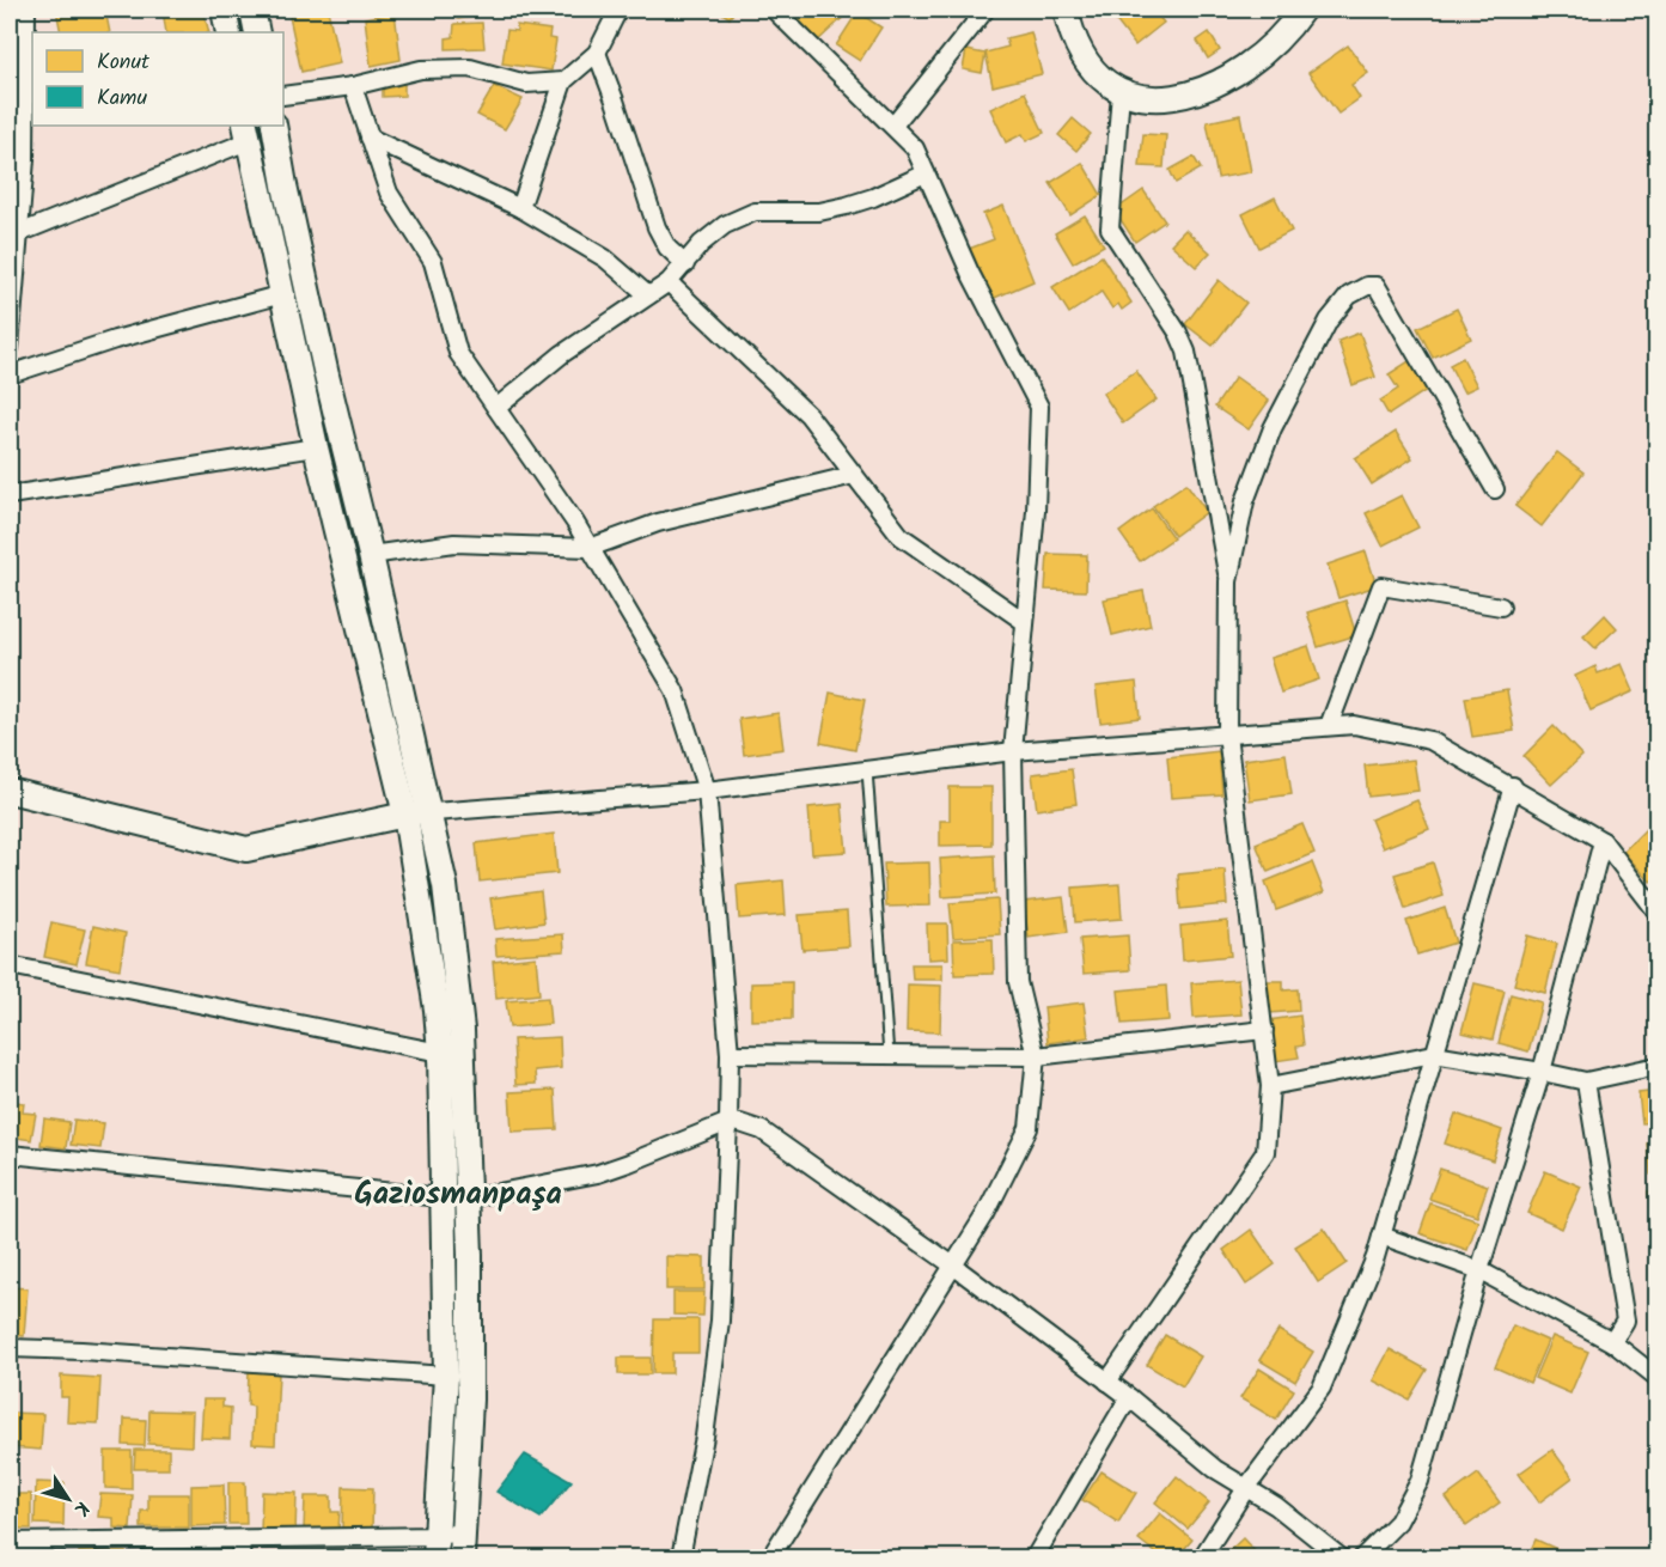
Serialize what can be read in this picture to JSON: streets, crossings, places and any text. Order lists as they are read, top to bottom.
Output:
{
  "districts": ["Gaziosmanpaşa"],
  "legend": ["Konut", "Kamu"],
  "north": "bottom right"
}
